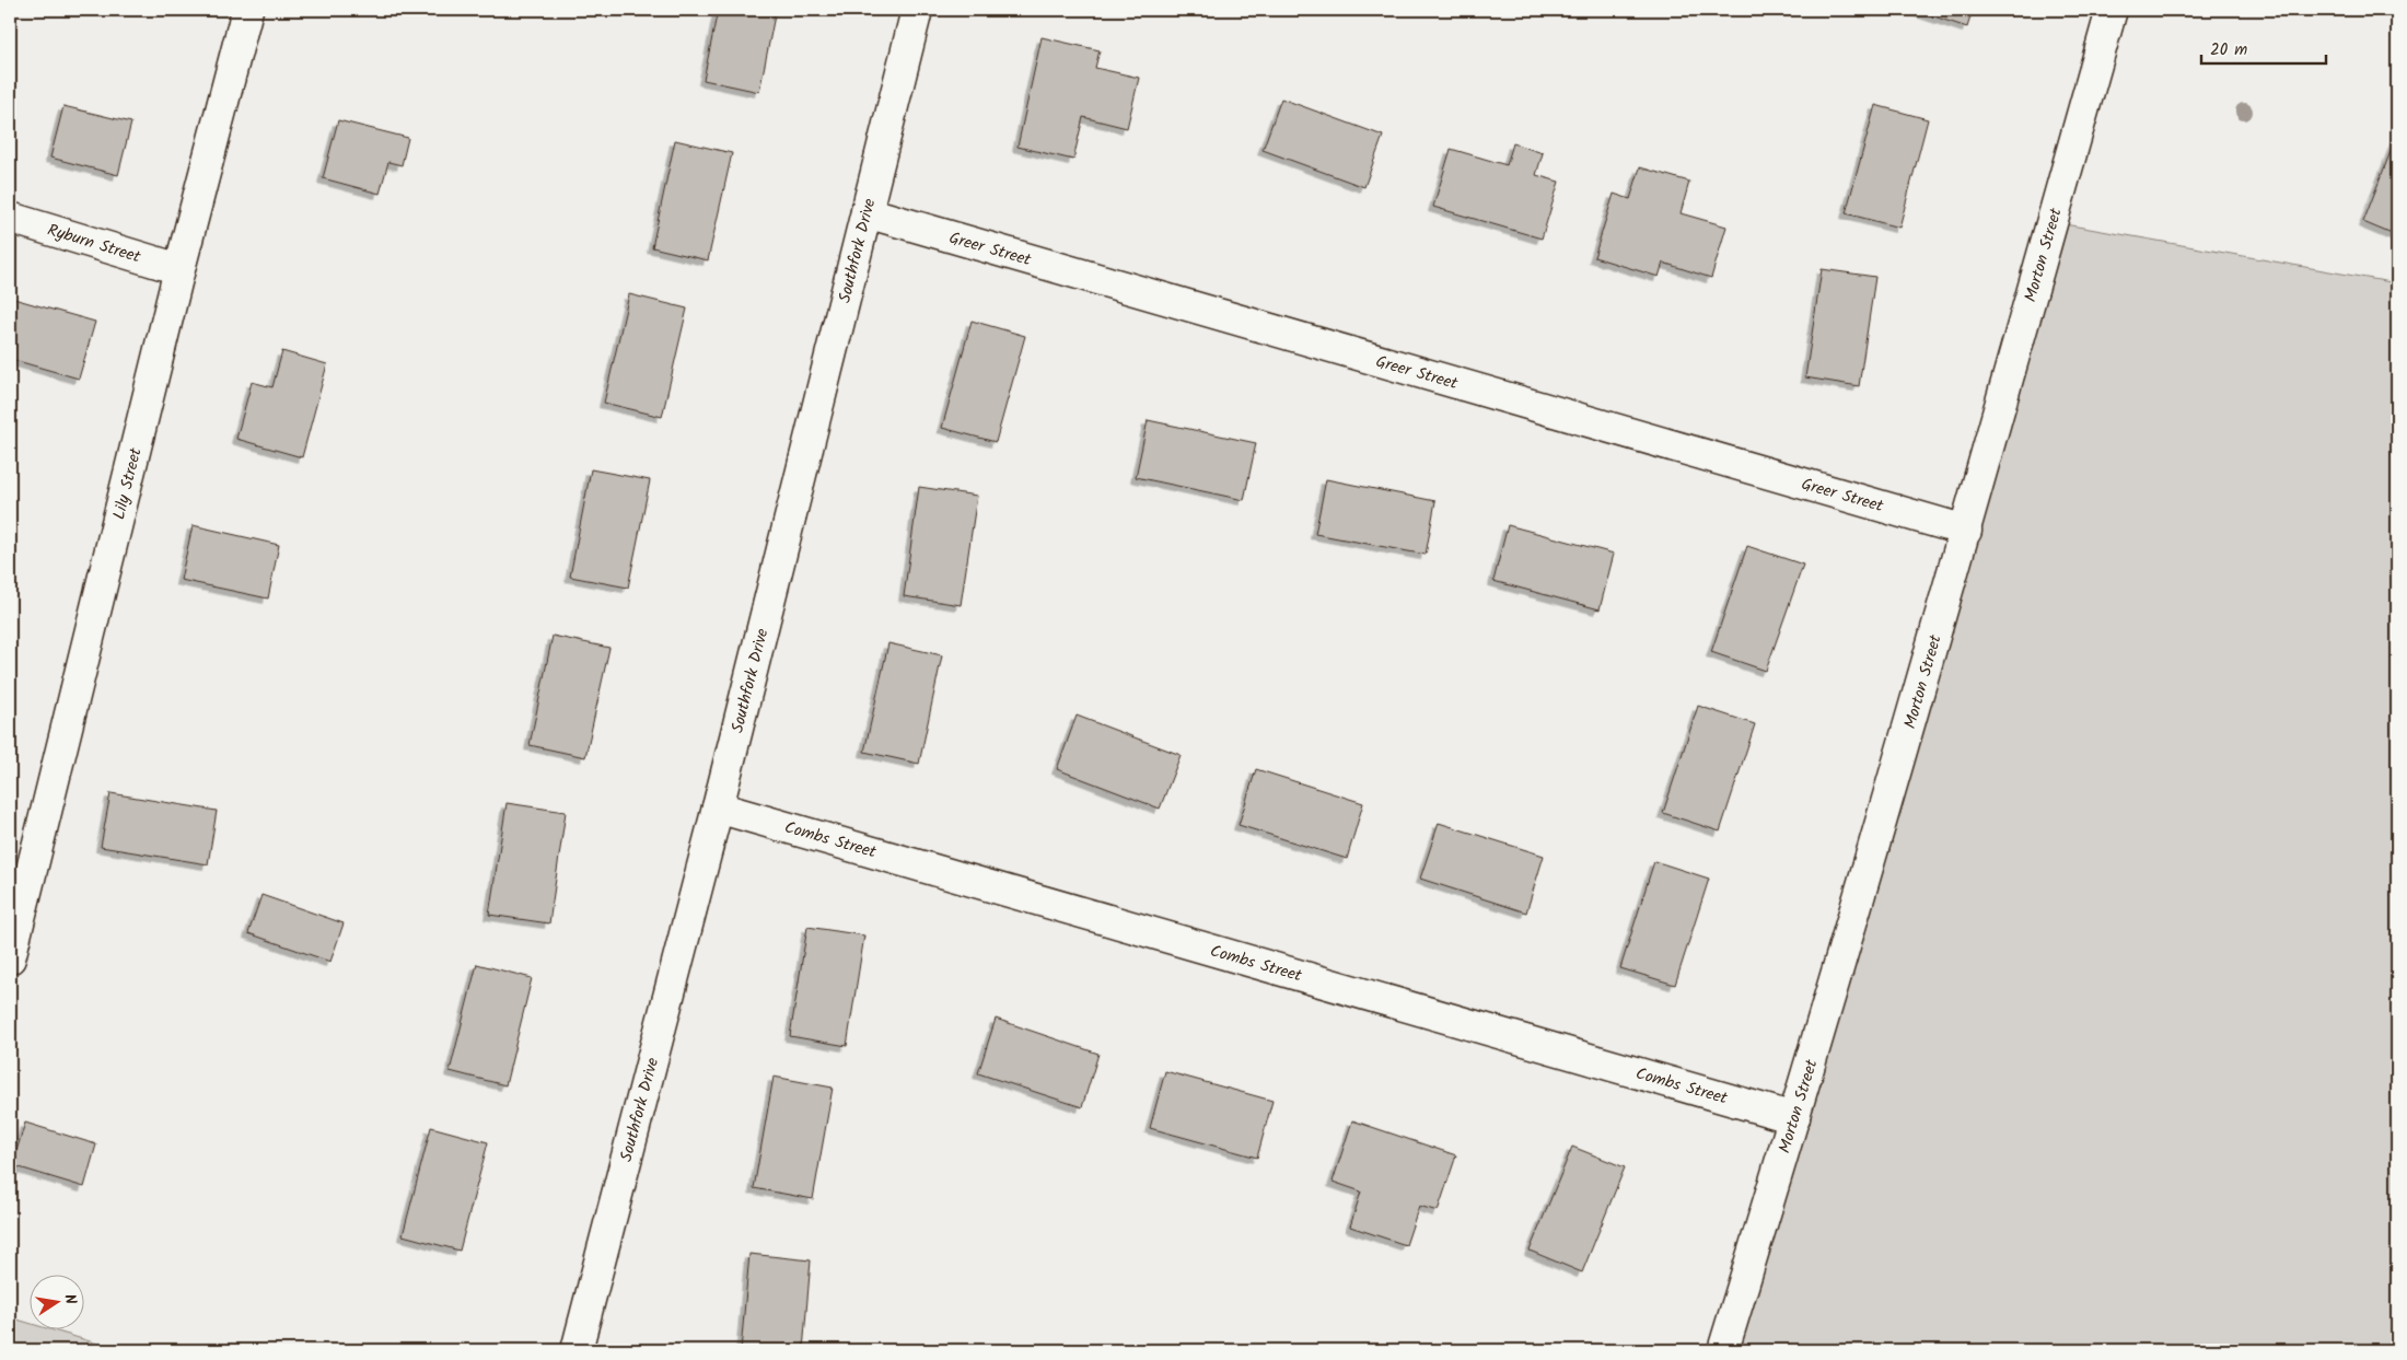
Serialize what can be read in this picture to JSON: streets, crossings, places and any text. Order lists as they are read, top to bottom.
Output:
{
  "streets": {
    "street": [
      "Ryburn Street",
      "Greer Street",
      "Southfork Drive",
      "Morton Street",
      "Lily Street",
      "Combs Street"
    ]
  },
  "crossings": [
    ["Ryburn Street", "Lily Street"],
    ["Greer Street", "Southfork Drive"],
    ["Greer Street", "Morton Street"],
    ["Southfork Drive", "Combs Street"],
    ["Morton Street", "Combs Street"]
  ],
  "scale_bar": "20 m",
  "north": "right"
}
